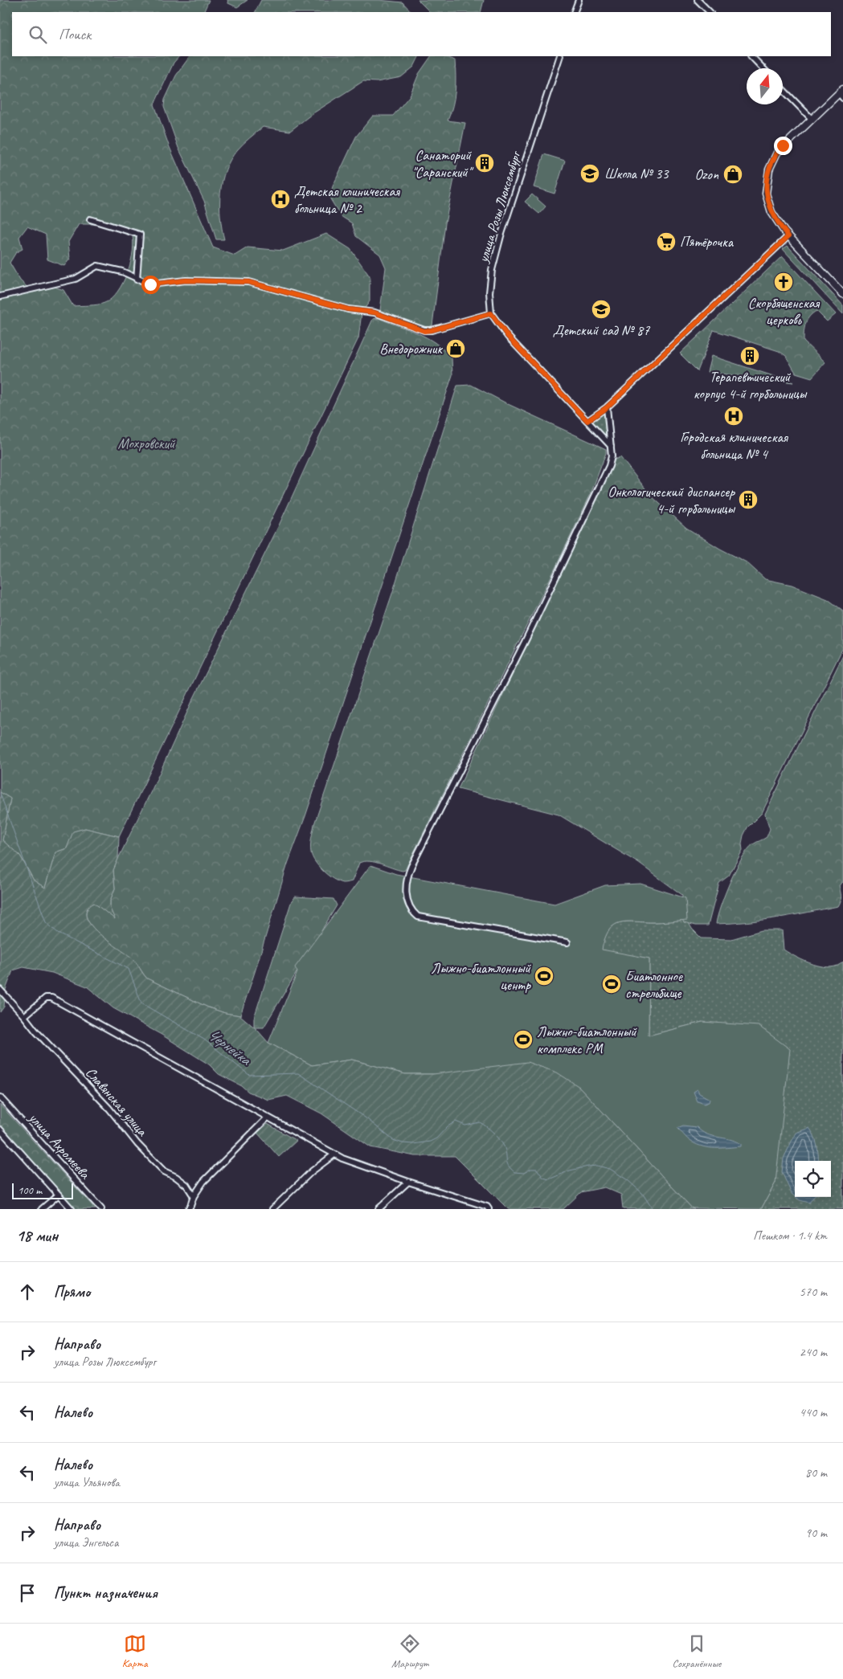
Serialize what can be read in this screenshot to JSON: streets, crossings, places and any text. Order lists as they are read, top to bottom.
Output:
{
  "streets": {
    "street": ["улица Розы Люксембург", "Славянская улица", "улица Ахромеева"]
  },
  "water": ["Чернейка"],
  "parks": ["Мохровский"],
  "places": {
    "building": ["Санаторий \"Саранский\"", "Терапевтический корпус 4-й горбольницы", "Онкологический диспансер 4-й горбольницы"],
    "school or university": ["Школа № 33", "Детский сад № 87"],
    "shop": ["Ozon", "Внедорожник"],
    "hospital": ["Детская клиническая больница № 2", "Городская клиническая больница № 4"],
    "supermarket": ["Пятёрочка"],
    "church": ["Скорбященская церковь"],
    "sports": ["Лыжно-биатлонный центр", "Биатлонное стрельбище", "Лыжно-биатлонный комплекс РМ"]
  },
  "scale_bar": "100 m",
  "north": "top",
  "page": {
    "search": "Поиск",
    "scale": "100 m",
    "heading": ["18 мин", "Пешком · 1.4 km"],
    "list": [
      ["Прямо", "570 m"],
      ["Направо", "улица Розы Люксембург", "240 m"],
      ["Налево", "440 m"],
      ["Налево", "улица Ульянова", "80 m"],
      ["Направо", "улица Энгельса", "90 m"],
      "Пункт назначения"
    ],
    "nav": ["Карта", "Маршрут", "Сохранённые"]
  }
}
